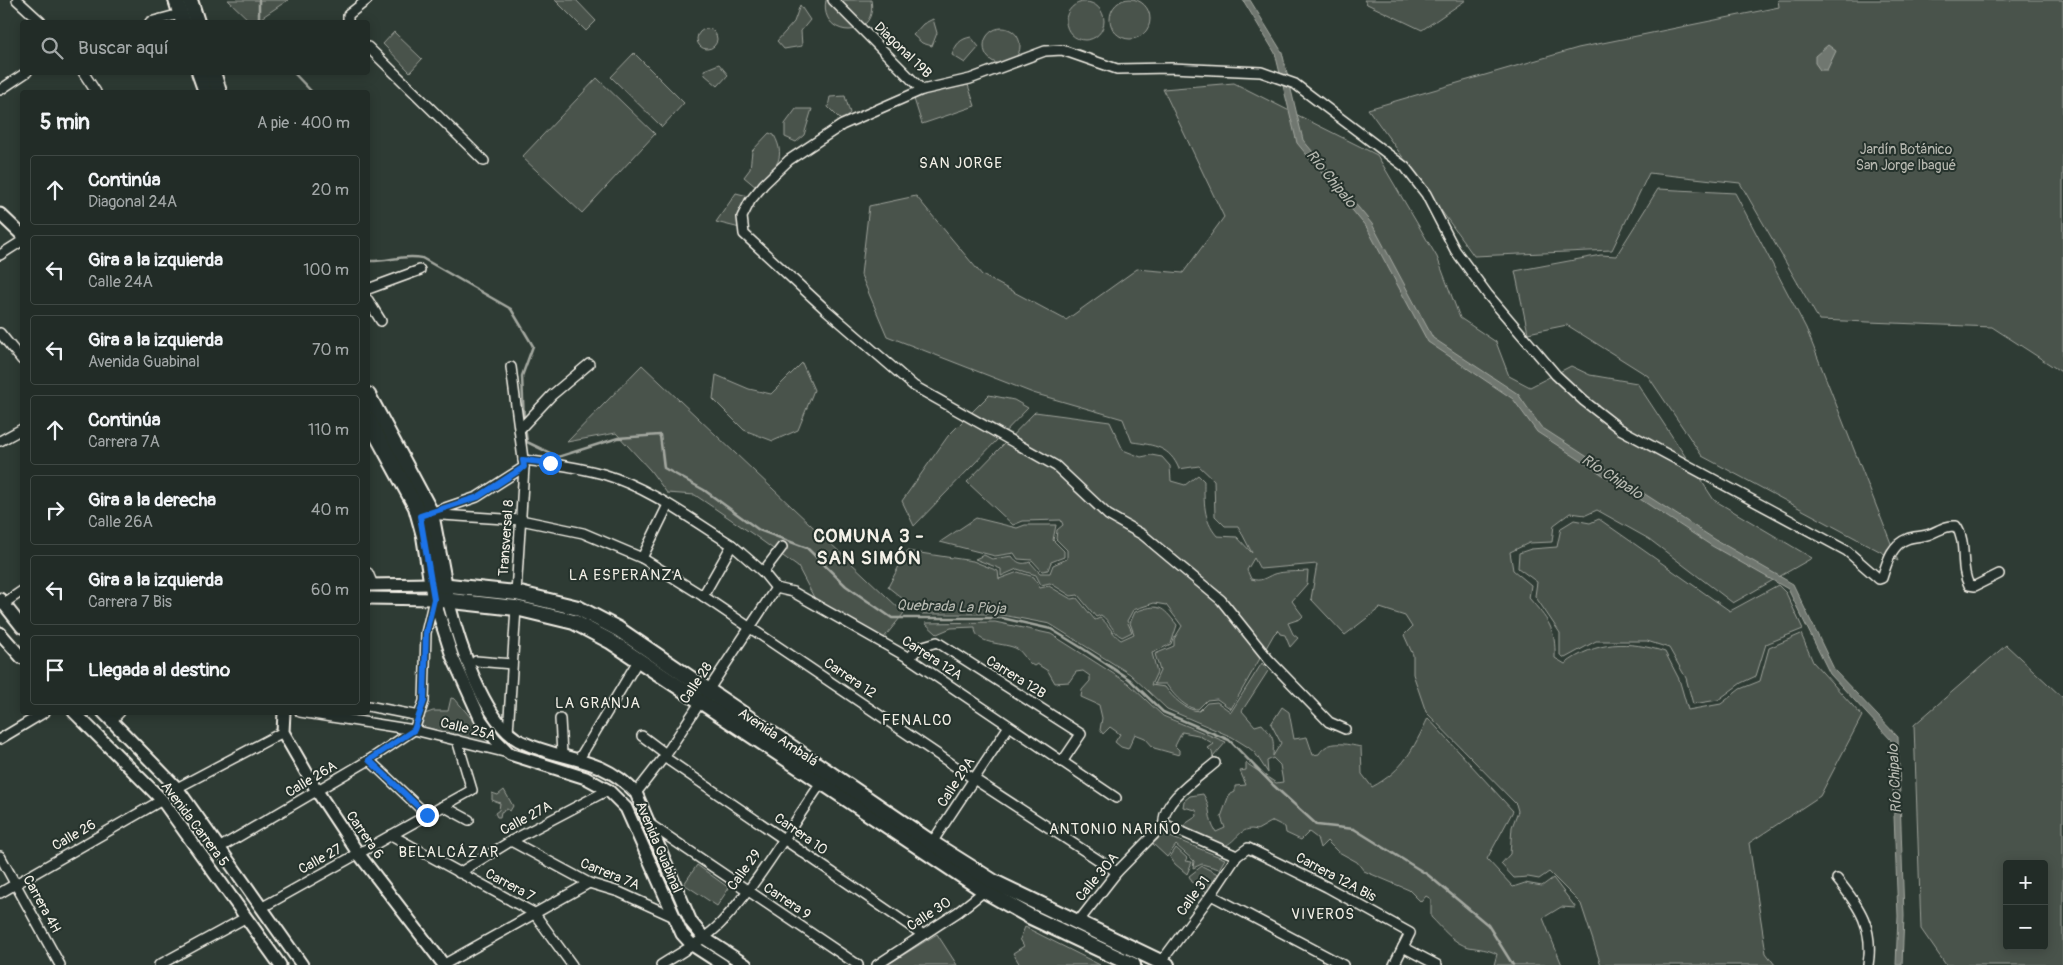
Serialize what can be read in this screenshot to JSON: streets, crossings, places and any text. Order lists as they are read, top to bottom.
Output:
{
  "streets": {
    "main road": [
      "Avenida Ambalá",
      "Avenida Carrera 5",
      "Carrera 6",
      "Avenida Guabinal"
    ],
    "street": [
      "Diagonal 19B",
      "Transversal 8",
      "Carrera 12A",
      "Carrera 12B",
      "Carrera 12",
      "Calle 28",
      "Calle 25A",
      "Calle 26A",
      "Calle 29A",
      "Calle 27A",
      "Carrera 10",
      "Calle 26",
      "Calle 27",
      "Calle 29",
      "Carrera 7A",
      "Calle 30A",
      "Carrera 12A Bis",
      "Carrera 7",
      "Calle 31",
      "Carrera 9",
      "Carrera 4H",
      "Calle 30"
    ]
  },
  "crossings": [
    ["Transversal 8", "Carrera 12"],
    ["Transversal 8", "Avenida Ambalá"],
    ["Carrera 12A", "Carrera 12B"],
    ["Carrera 12A", "Calle 28"],
    ["Carrera 12A", "Calle 29A"],
    ["Carrera 12", "Calle 28"],
    ["Carrera 12", "Calle 29A"],
    ["Carrera 12", "Avenida Guabinal"],
    ["Carrera 12", "Calle 30A"],
    ["Calle 28", "Avenida Ambalá"],
    ["Calle 28", "Carrera 10"],
    ["Calle 28", "Avenida Guabinal"],
    ["Calle 25A", "Calle 26A"],
    ["Calle 25A", "Avenida Guabinal"],
    ["Calle 25A", "Calle 27"],
    ["Avenida Ambalá", "Calle 29A"],
    ["Avenida Ambalá", "Avenida Guabinal"],
    ["Avenida Ambalá", "Calle 29"],
    ["Avenida Ambalá", "Calle 30A"],
    ["Avenida Ambalá", "Calle 31"],
    ["Avenida Ambalá", "Calle 30"],
    ["Calle 26A", "Avenida Carrera 5"],
    ["Calle 26A", "Carrera 6"],
    ["Calle 27A", "Avenida Guabinal"],
    ["Calle 27A", "Carrera 7A"],
    ["Calle 27A", "Carrera 7"],
    ["Avenida Carrera 5", "Calle 26"],
    ["Avenida Carrera 5", "Calle 27"],
    ["Carrera 10", "Calle 29"],
    ["Carrera 10", "Calle 30"],
    ["Calle 26", "Carrera 4H"],
    ["Carrera 6", "Calle 27"],
    ["Avenida Guabinal", "Calle 29"],
    ["Avenida Guabinal", "Carrera 7A"],
    ["Avenida Guabinal", "Carrera 9"],
    ["Calle 27", "Carrera 7"],
    ["Calle 29", "Carrera 9"],
    ["Carrera 12A Bis", "Calle 31"]
  ],
  "districts": [
    "SAN JORGE",
    "COMUNA 3 - SAN SIMÓN",
    "LA ESPERANZA",
    "LA GRANJA",
    "FENALCO",
    "ANTONIO NARIÑO",
    "BELALCÁZAR",
    "VIVEROS"
  ],
  "water": ["Río Chipalo", "Quebrada La Pioja"],
  "parks": ["Jardín Botánico San Jorge Ibagué"],
  "page": {
    "search": "Buscar aquí",
    "heading": ["5 min", "A pie · 400 m"],
    "list": [
      ["Continúa", "Diagonal 24A", "20 m"],
      ["Gira a la izquierda", "Calle 24A", "100 m"],
      ["Gira a la izquierda", "Avenida Guabinal", "70 m"],
      ["Continúa", "Carrera 7A", "110 m"],
      ["Gira a la derecha", "Calle 26A", "40 m"],
      ["Gira a la izquierda", "Carrera 7 Bis", "60 m"],
      "Llegada al destino"
    ],
    "map_buttons": ["+", "−"]
  }
}
